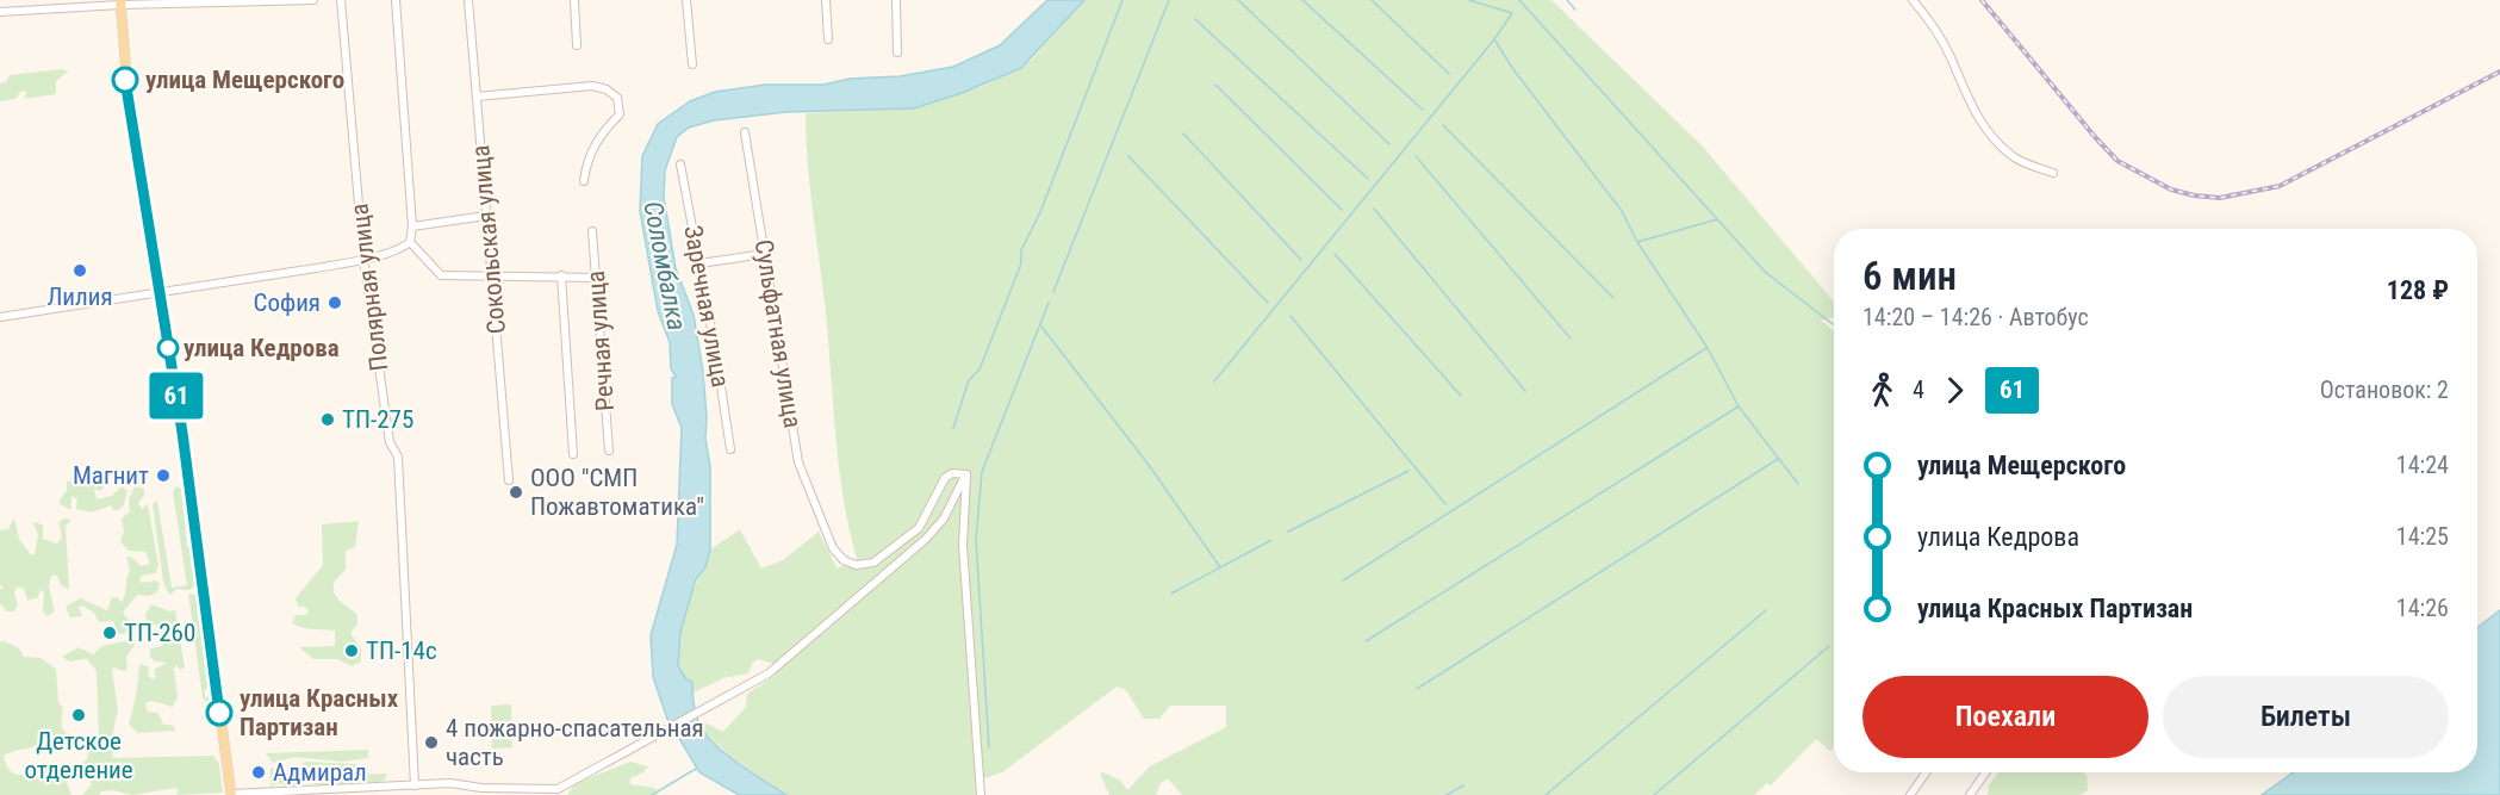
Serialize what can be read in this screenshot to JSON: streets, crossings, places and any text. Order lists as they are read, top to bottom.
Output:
{
  "streets": {
    "street": [
      "Сокольская улица",
      "Полярная улица",
      "Заречная улица",
      "Сульфатная улица",
      "Речная улица"
    ]
  },
  "water": ["Соломбалка"],
  "places": [
    "улица Мещерского",
    "Лилия",
    "София",
    "улица Кедрова",
    "ТП-275",
    "Магнит",
    "ООО \"СМП Пожавтоматика\"",
    "ТП-260",
    "ТП-14с",
    "улица Красных Партизан",
    "Детское отделение",
    "4 пожарно-спасательная часть",
    "Адмирал"
  ],
  "lines": ["bus line 61"],
  "page": {
    "on_map": "61",
    "heading": ["6 мин", "14:20 – 14:26 · Автобус", "128 ₽"],
    "legs": ["4", "61", "Остановок: 2"],
    "list": [
      {
        "name": "улица Мещерского",
        "value": "14:24"
      },
      {
        "name": "улица Кедрова",
        "value": "14:25"
      },
      {
        "name": "улица Красных Партизан",
        "value": "14:26"
      }
    ],
    "buttons": ["Поехали", "Билеты"]
  }
}
